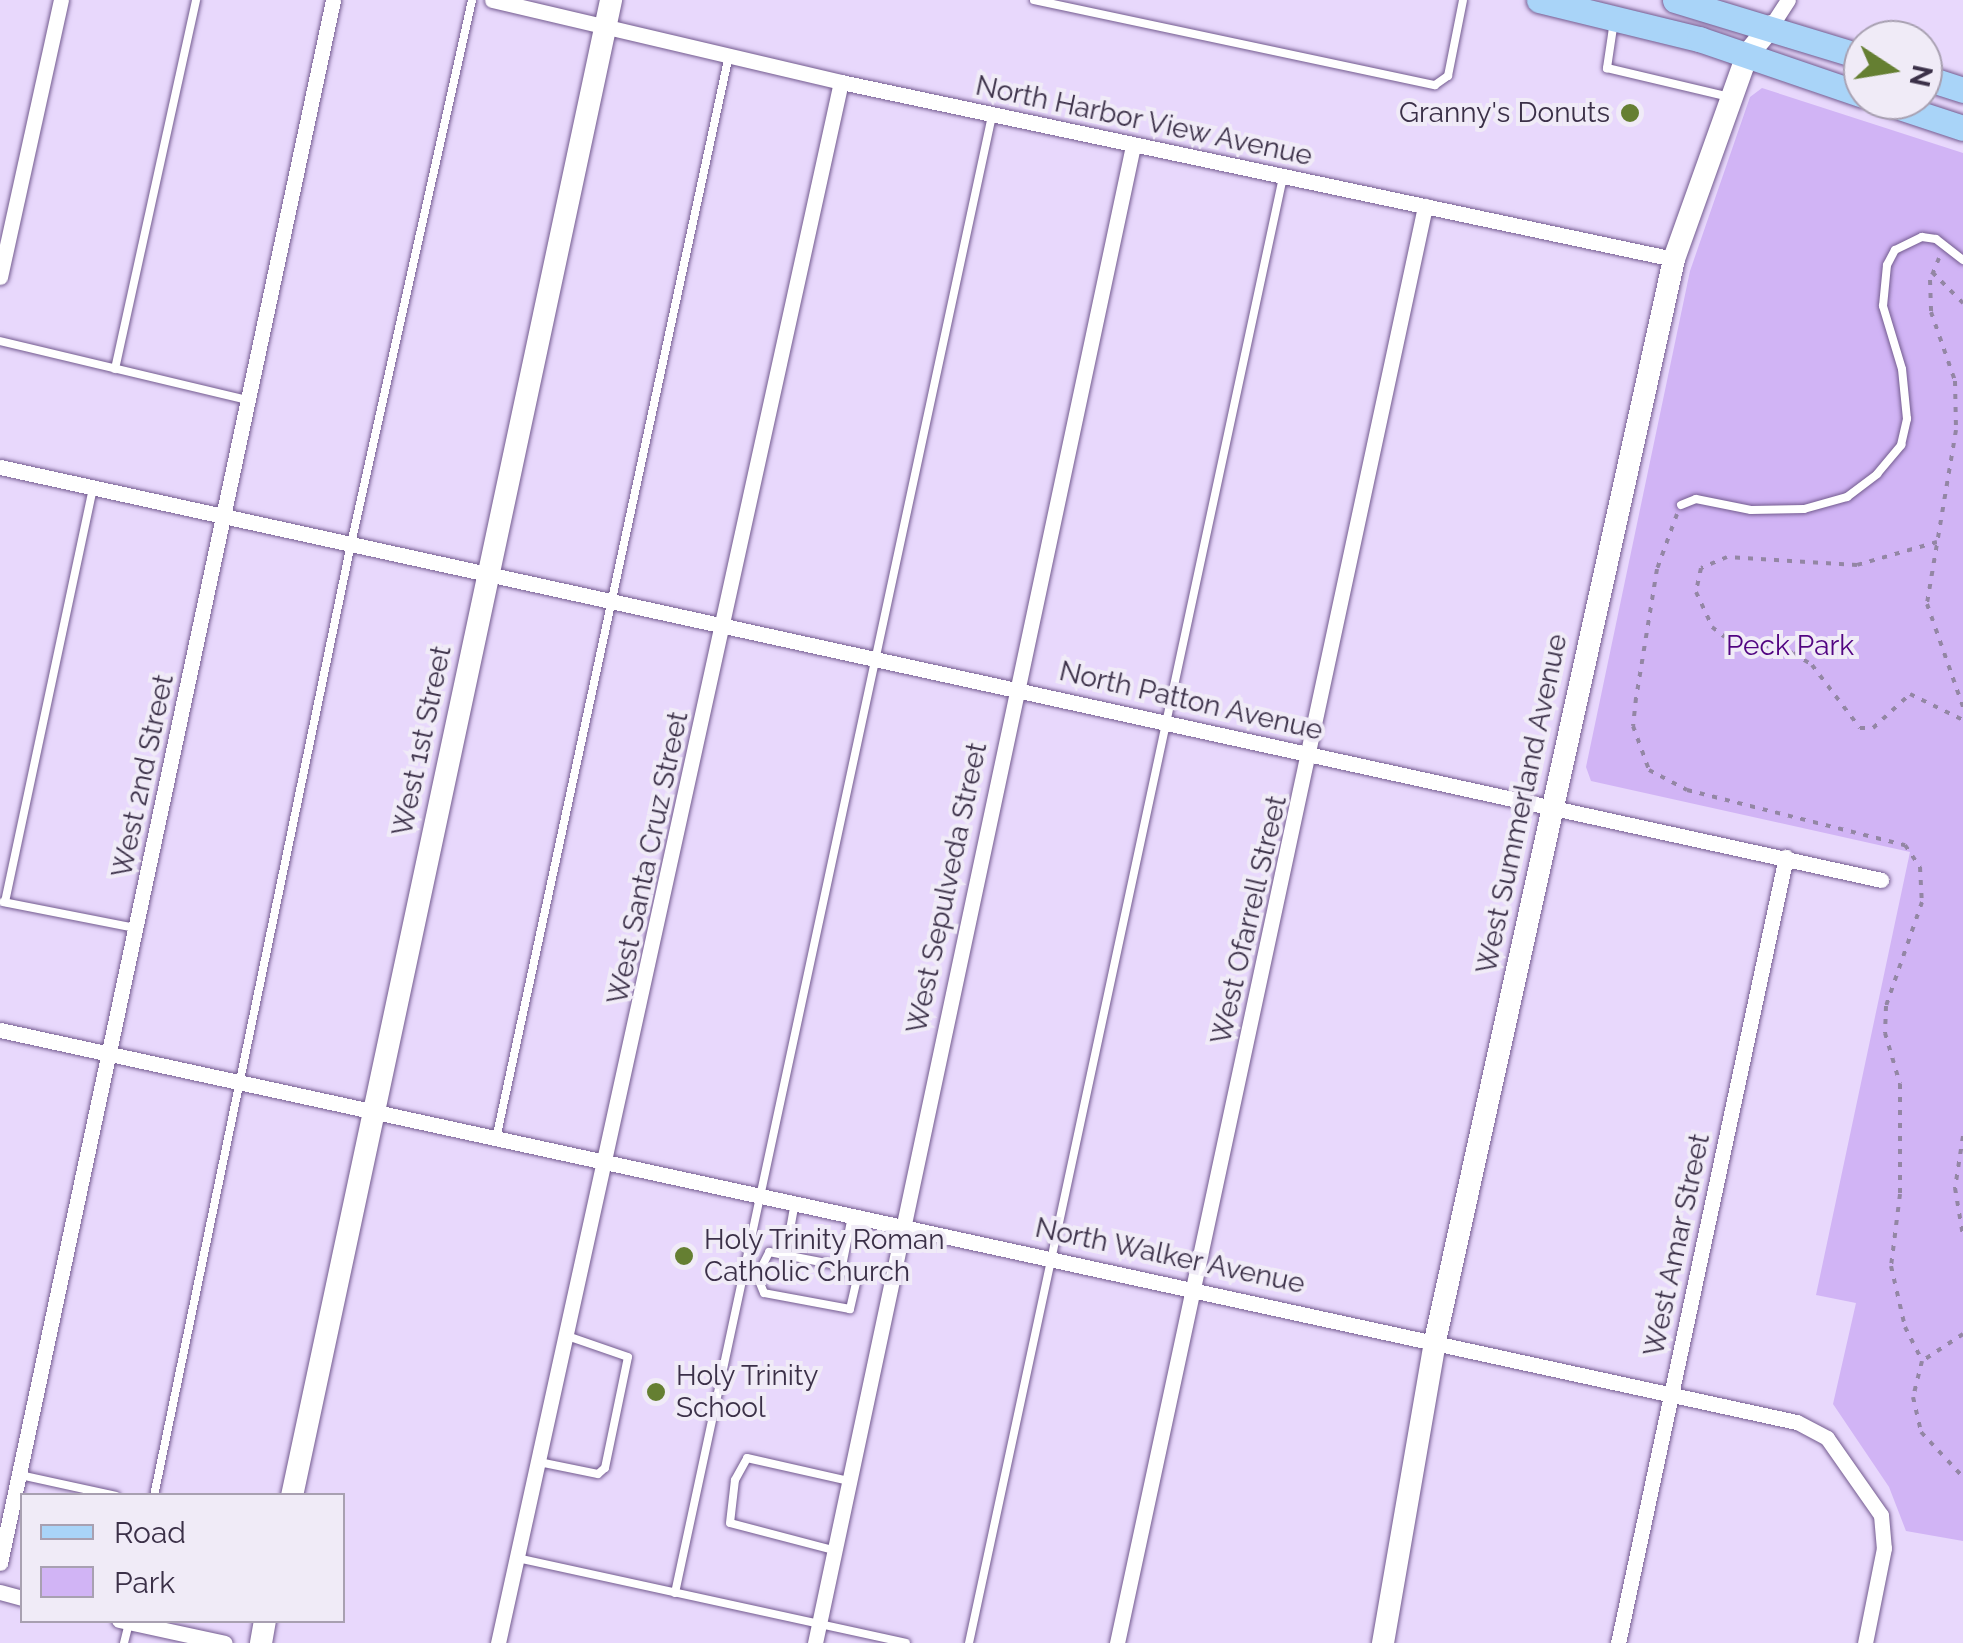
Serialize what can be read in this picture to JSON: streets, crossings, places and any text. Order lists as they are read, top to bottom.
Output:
{
  "streets": {
    "main road": ["West 1st Street", "West Summerland Avenue"],
    "street": [
      "North Harbor View Avenue",
      "North Patton Avenue",
      "West 2nd Street",
      "West Santa Cruz Street",
      "West Sepulveda Street",
      "West Ofarrell Street",
      "West Amar Street",
      "North Walker Avenue"
    ]
  },
  "crossings": [
    ["North Harbor View Avenue", "West 1st Street"],
    ["North Harbor View Avenue", "West Summerland Avenue"],
    ["North Harbor View Avenue", "West Santa Cruz Street"],
    ["North Harbor View Avenue", "West Sepulveda Street"],
    ["North Harbor View Avenue", "West Ofarrell Street"],
    ["North Patton Avenue", "West 1st Street"],
    ["North Patton Avenue", "West 2nd Street"],
    ["North Patton Avenue", "West Summerland Avenue"],
    ["North Patton Avenue", "West Santa Cruz Street"],
    ["North Patton Avenue", "West Sepulveda Street"],
    ["North Patton Avenue", "West Ofarrell Street"],
    ["North Patton Avenue", "West Amar Street"],
    ["West 1st Street", "North Walker Avenue"],
    ["West 2nd Street", "North Walker Avenue"],
    ["West Summerland Avenue", "North Walker Avenue"],
    ["West Santa Cruz Street", "North Walker Avenue"],
    ["West Sepulveda Street", "North Walker Avenue"],
    ["West Ofarrell Street", "North Walker Avenue"],
    ["West Amar Street", "North Walker Avenue"]
  ],
  "parks": ["Peck Park"],
  "places": ["Granny's Donuts", "Holy Trinity Roman Catholic Church", "Holy Trinity School"],
  "legend": ["Road", "Park"],
  "north": "right"
}
